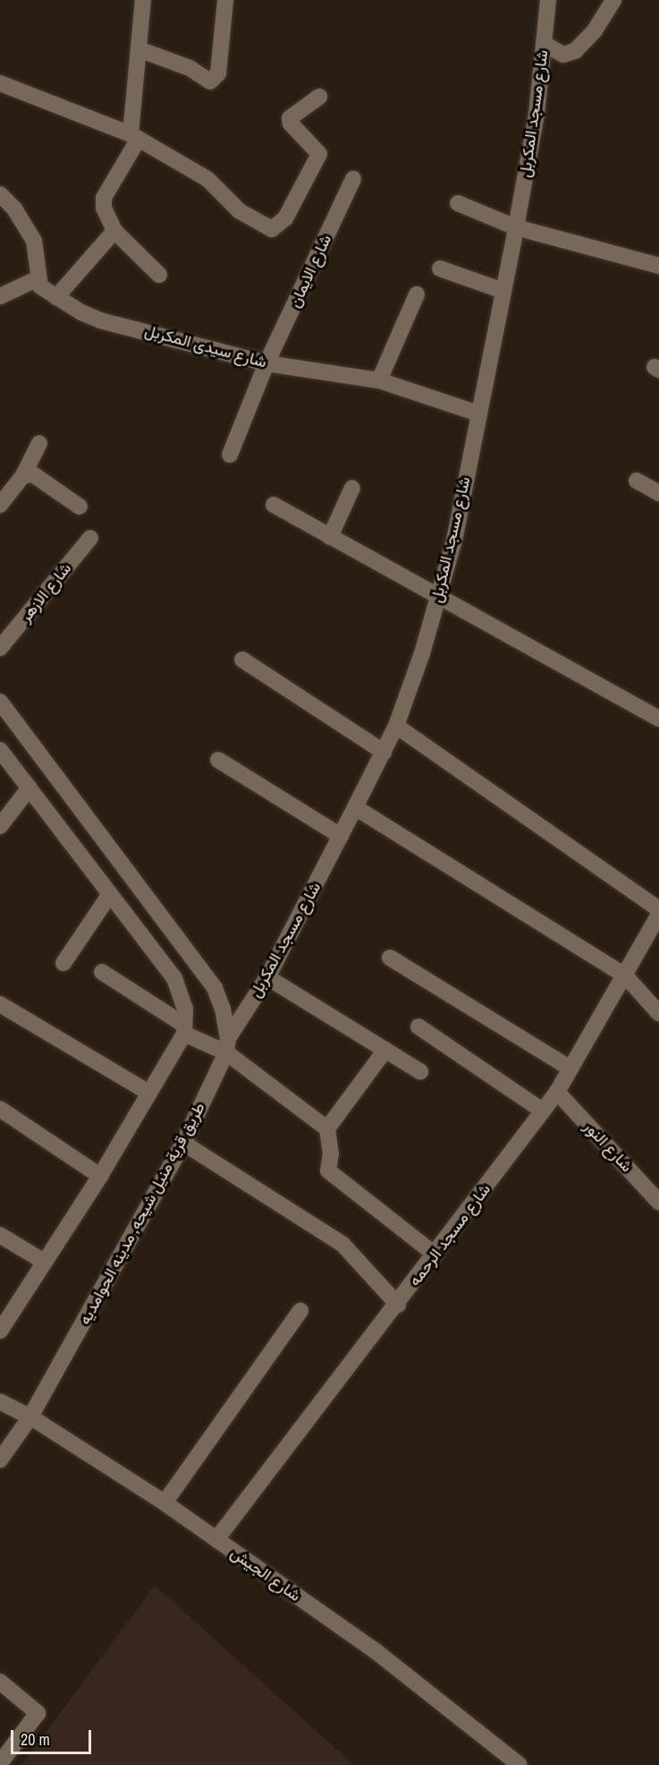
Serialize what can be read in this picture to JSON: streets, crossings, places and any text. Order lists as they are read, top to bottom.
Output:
{
  "streets": {
    "street": [
      "شارع مسجد المكربل",
      "شارع الايمان",
      "شارع سيدى المكربل",
      "شارع الازهر",
      "شارع النور",
      "طريق قرية منيل شيحه, مدينه الحوامديه",
      "شارع مسجد الرحمه",
      "شارع الجيش"
    ]
  },
  "crossings": [
    ["شارع مسجد المكربل", "شارع سيدى المكربل"],
    ["شارع مسجد المكربل", "طريق قرية منيل شيحه, مدينه الحوامديه"],
    ["شارع الايمان", "شارع سيدى المكربل"],
    ["شارع النور", "شارع مسجد الرحمه"],
    ["طريق قرية منيل شيحه, مدينه الحوامديه", "شارع الجيش"],
    ["شارع مسجد الرحمه", "شارع الجيش"]
  ],
  "scale_bar": "20 m"
}
